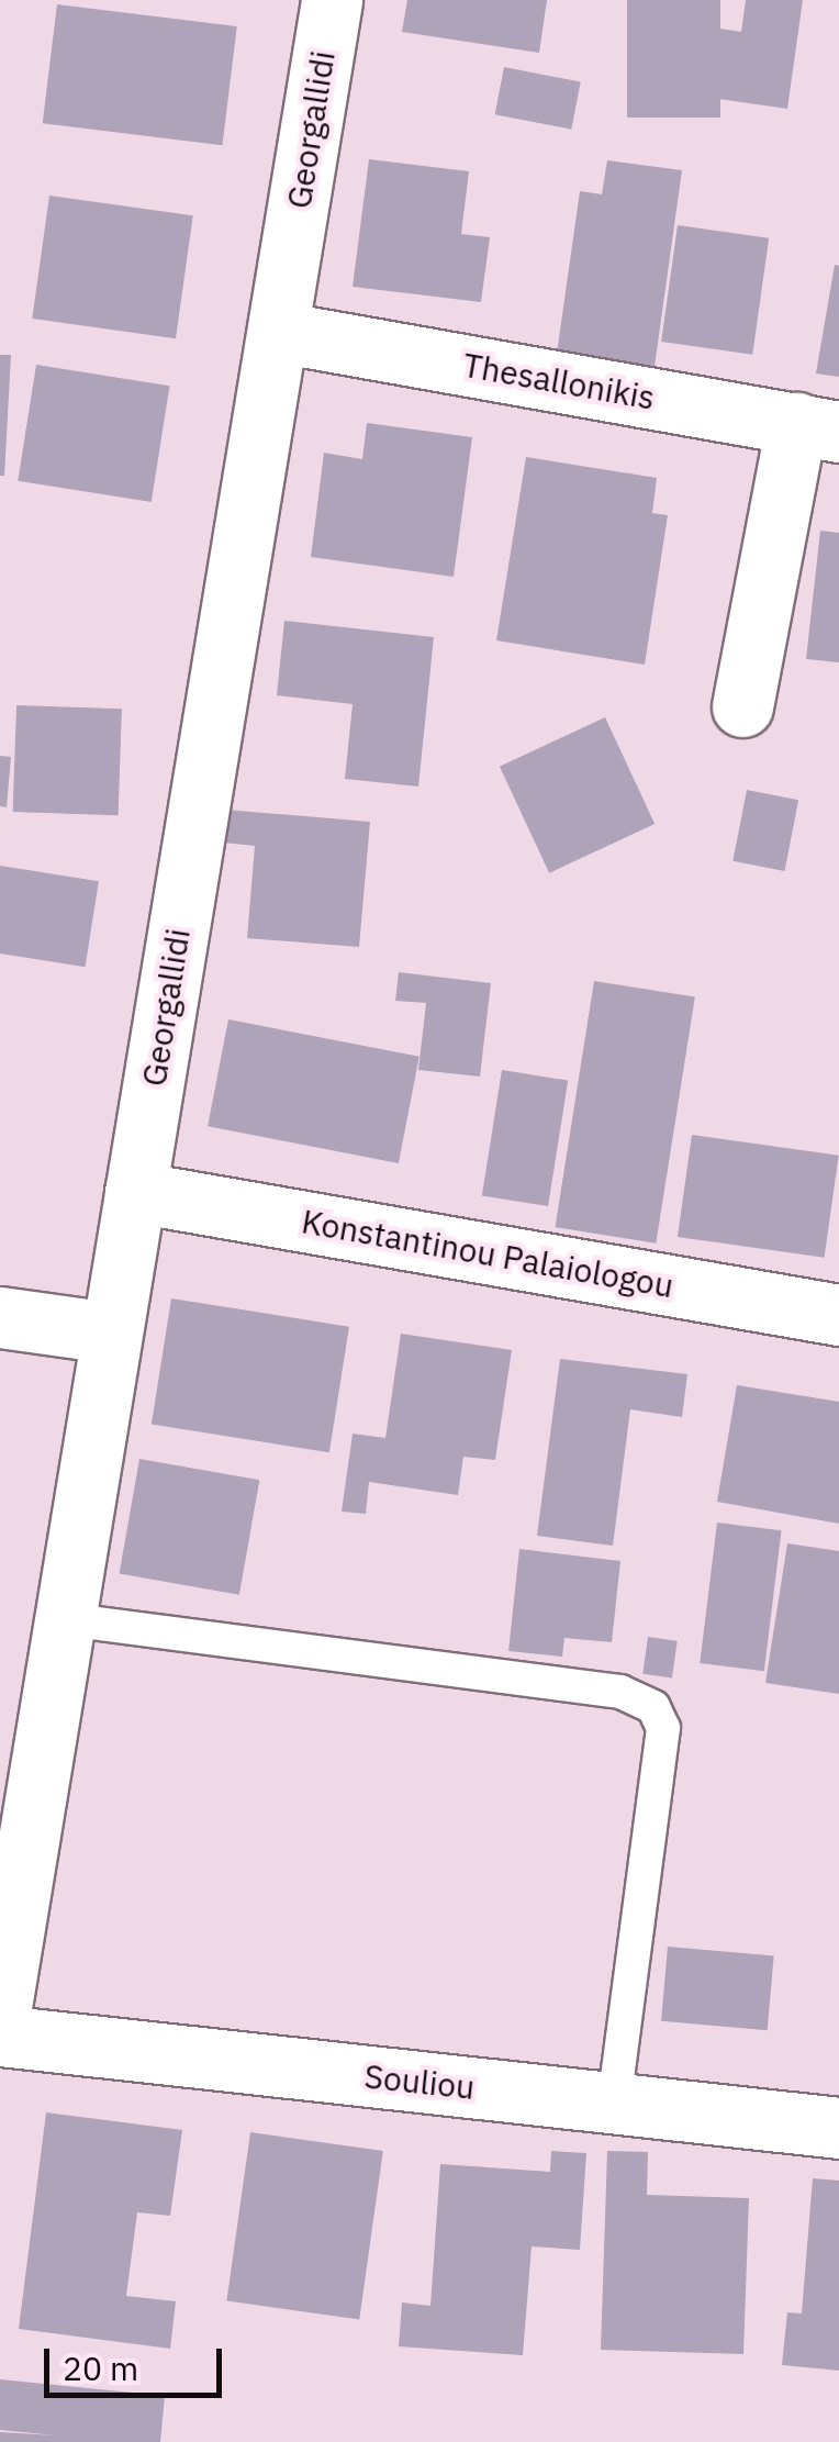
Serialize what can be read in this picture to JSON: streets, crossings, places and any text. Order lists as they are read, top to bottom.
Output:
{
  "streets": {
    "street": [
      "Georgallidi",
      "Thesallonikis",
      "Konstantinou Palaiologou",
      "Souliou"
    ]
  },
  "crossings": [
    ["Georgallidi", "Thesallonikis"],
    ["Georgallidi", "Konstantinou Palaiologou"]
  ],
  "scale_bar": "20 m"
}
